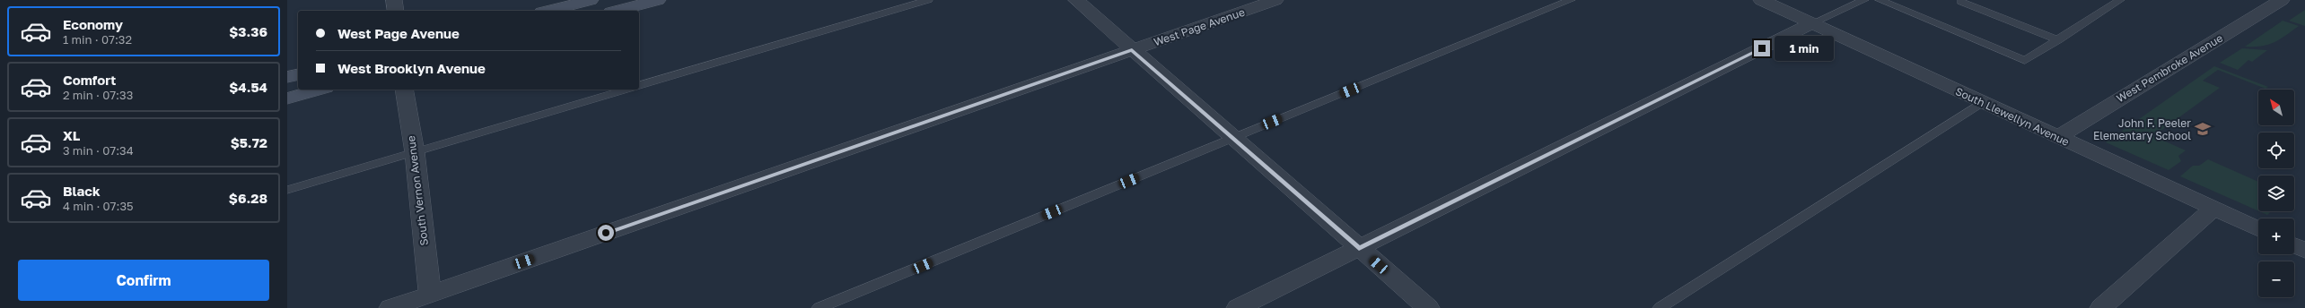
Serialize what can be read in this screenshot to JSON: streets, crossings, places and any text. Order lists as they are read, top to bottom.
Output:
{
  "streets": {
    "street": [
      "West Page Avenue",
      "West Pembroke Avenue",
      "South Llewellyn Avenue",
      "South Vernon Avenue"
    ]
  },
  "crossings": [
    ["West Page Avenue", "South Vernon Avenue"],
    ["West Pembroke Avenue", "South Llewellyn Avenue"]
  ],
  "places": {
    "school or university": ["John F. Peeler Elementary School"]
  },
  "north": "top left",
  "page": {
    "list": [
      {
        "name": "Economy",
        "note": "1 min · 07:32",
        "value": "$3.36"
      },
      {
        "name": "Comfort",
        "note": "2 min · 07:33",
        "value": "$4.54"
      },
      {
        "name": "XL",
        "note": "3 min · 07:34",
        "value": "$5.72"
      },
      {
        "name": "Black",
        "note": "4 min · 07:35",
        "value": "$6.28"
      }
    ],
    "banner": ["West Page Avenue", "West Brooklyn Avenue"],
    "bubble": "1 min",
    "map_buttons": ["+", "−"],
    "buttons": "Confirm"
  }
}
